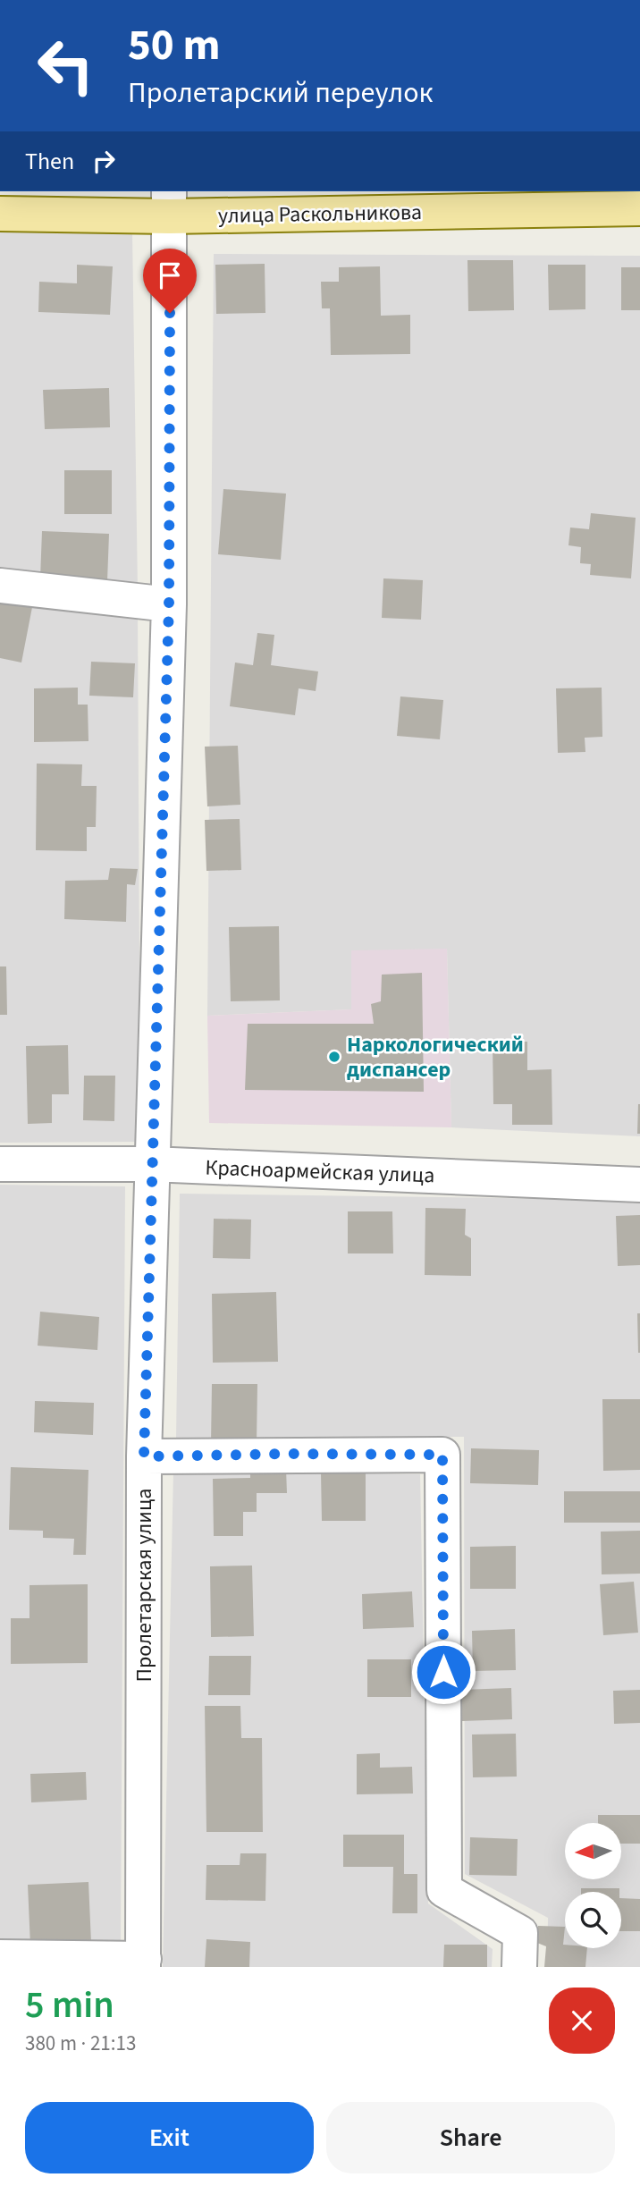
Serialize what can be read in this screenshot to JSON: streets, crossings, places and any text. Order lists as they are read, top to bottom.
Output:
{
  "streets": {
    "main road": ["улица Раскольникова"],
    "street": ["Красноармейская улица", "Пролетарская улица"]
  },
  "crossings": [
    ["улица Раскольникова", "Пролетарская улица"],
    ["Красноармейская улица", "Пролетарская улица"]
  ],
  "places": ["Наркологический диспансер"],
  "north": "left",
  "page": {
    "turn": ["50 m", "Пролетарский переулок"],
    "then": "Then",
    "heading": ["5 min", "380 m · 21:13"],
    "buttons": ["Exit", "Share"]
  }
}
